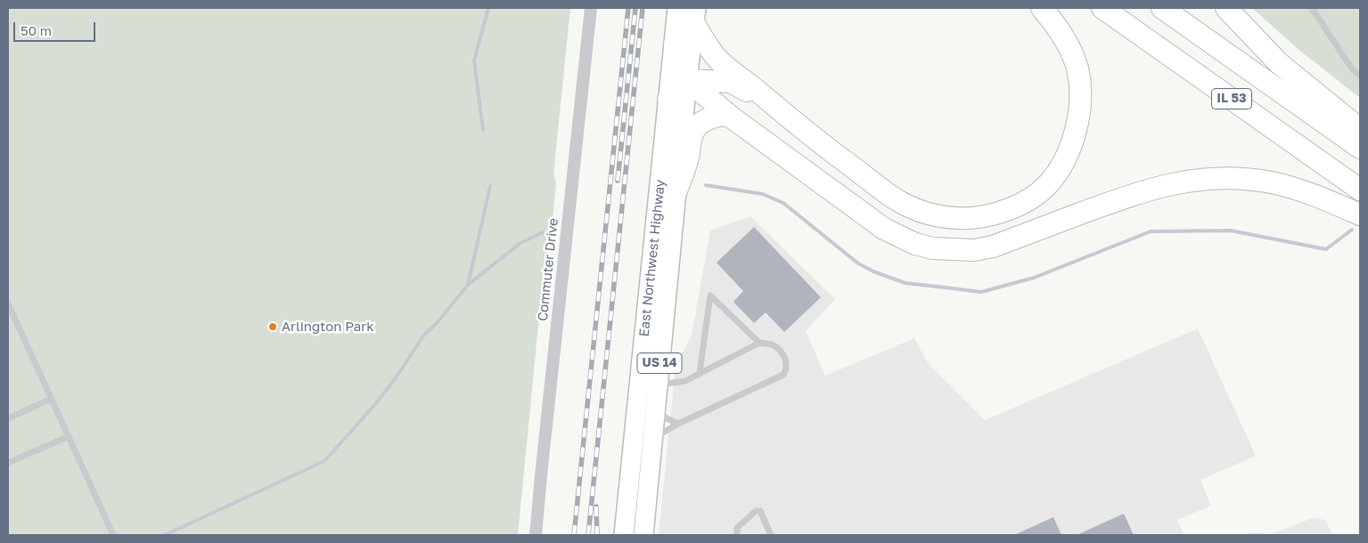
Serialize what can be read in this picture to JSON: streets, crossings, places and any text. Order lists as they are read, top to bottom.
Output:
{
  "streets": {
    "highway": ["IL 53"],
    "main road": ["East Northwest Highway", "US 14"],
    "street": ["Commuter Drive"]
  },
  "places": ["Arlington Park"],
  "scale_bar": "50 m"
}
